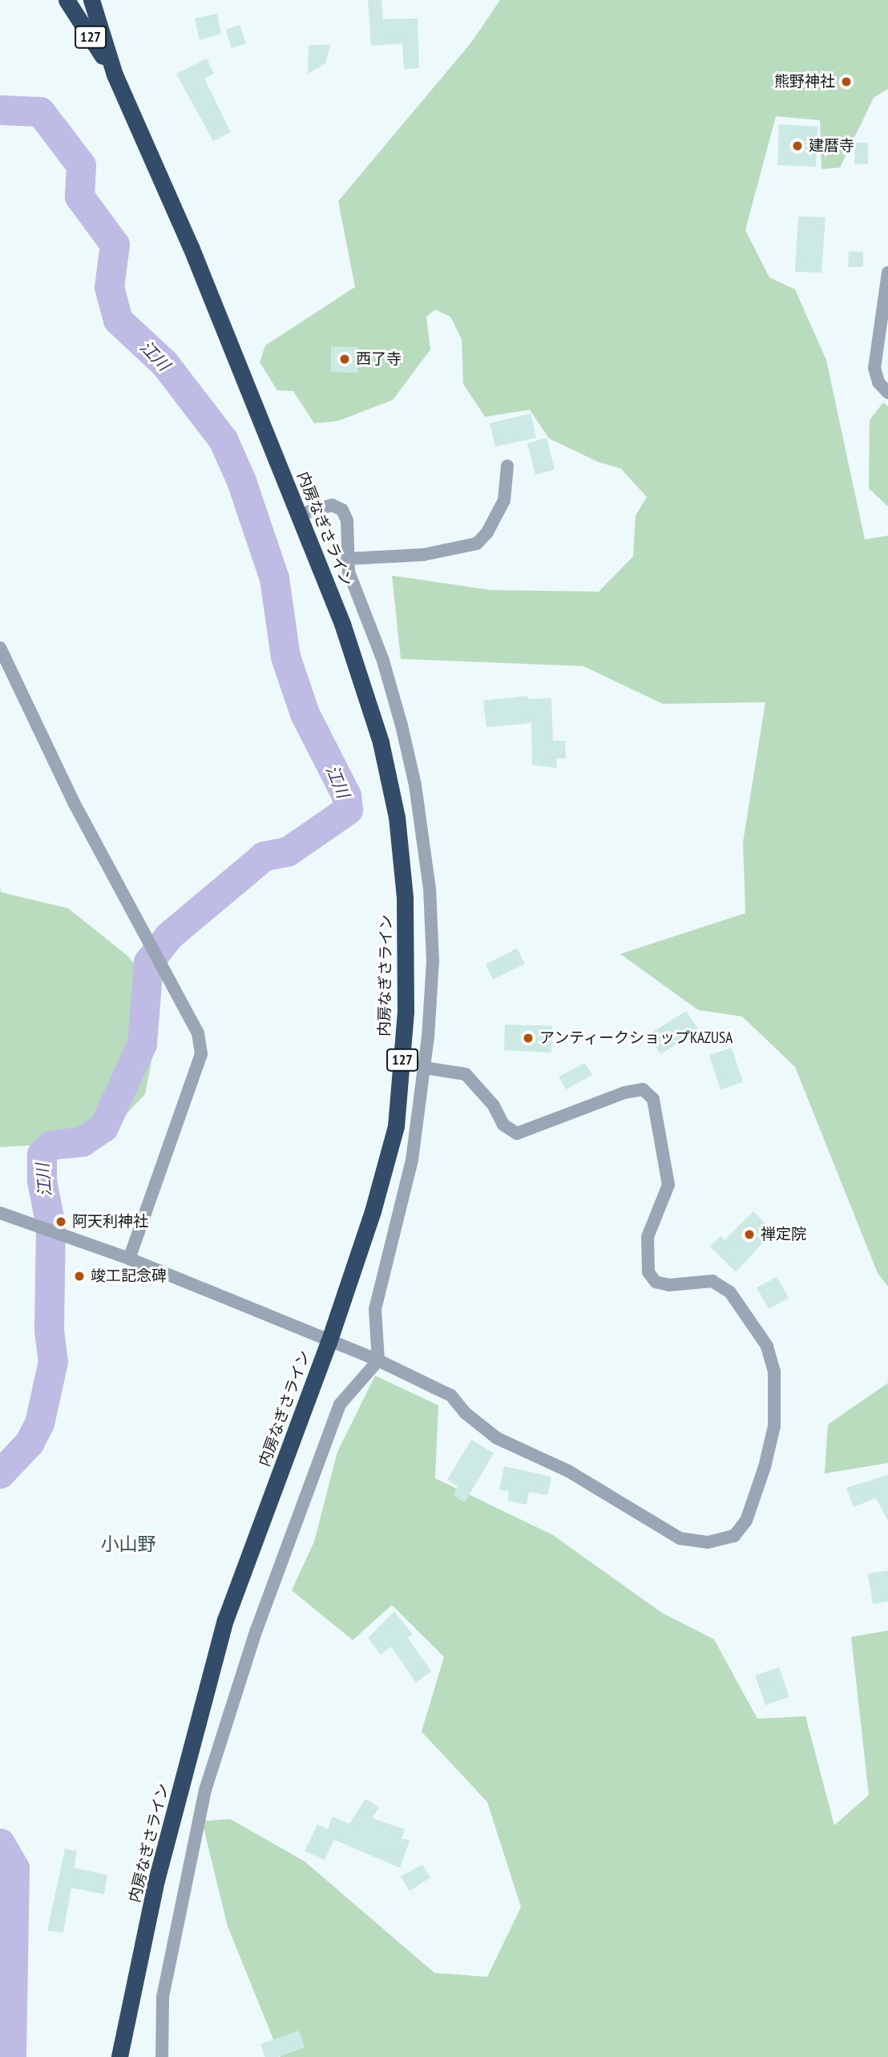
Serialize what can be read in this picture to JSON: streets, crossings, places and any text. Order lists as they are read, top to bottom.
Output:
{
  "streets": {
    "highway": ["127", "内房なぎさライン"]
  },
  "districts": ["小山野"],
  "water": ["江川"],
  "places": [
    "熊野神社",
    "建暦寺",
    "西了寺",
    "アンティークショップKAZUSA",
    "阿天利神社",
    "禅定院",
    "竣工記念碑"
  ]
}
